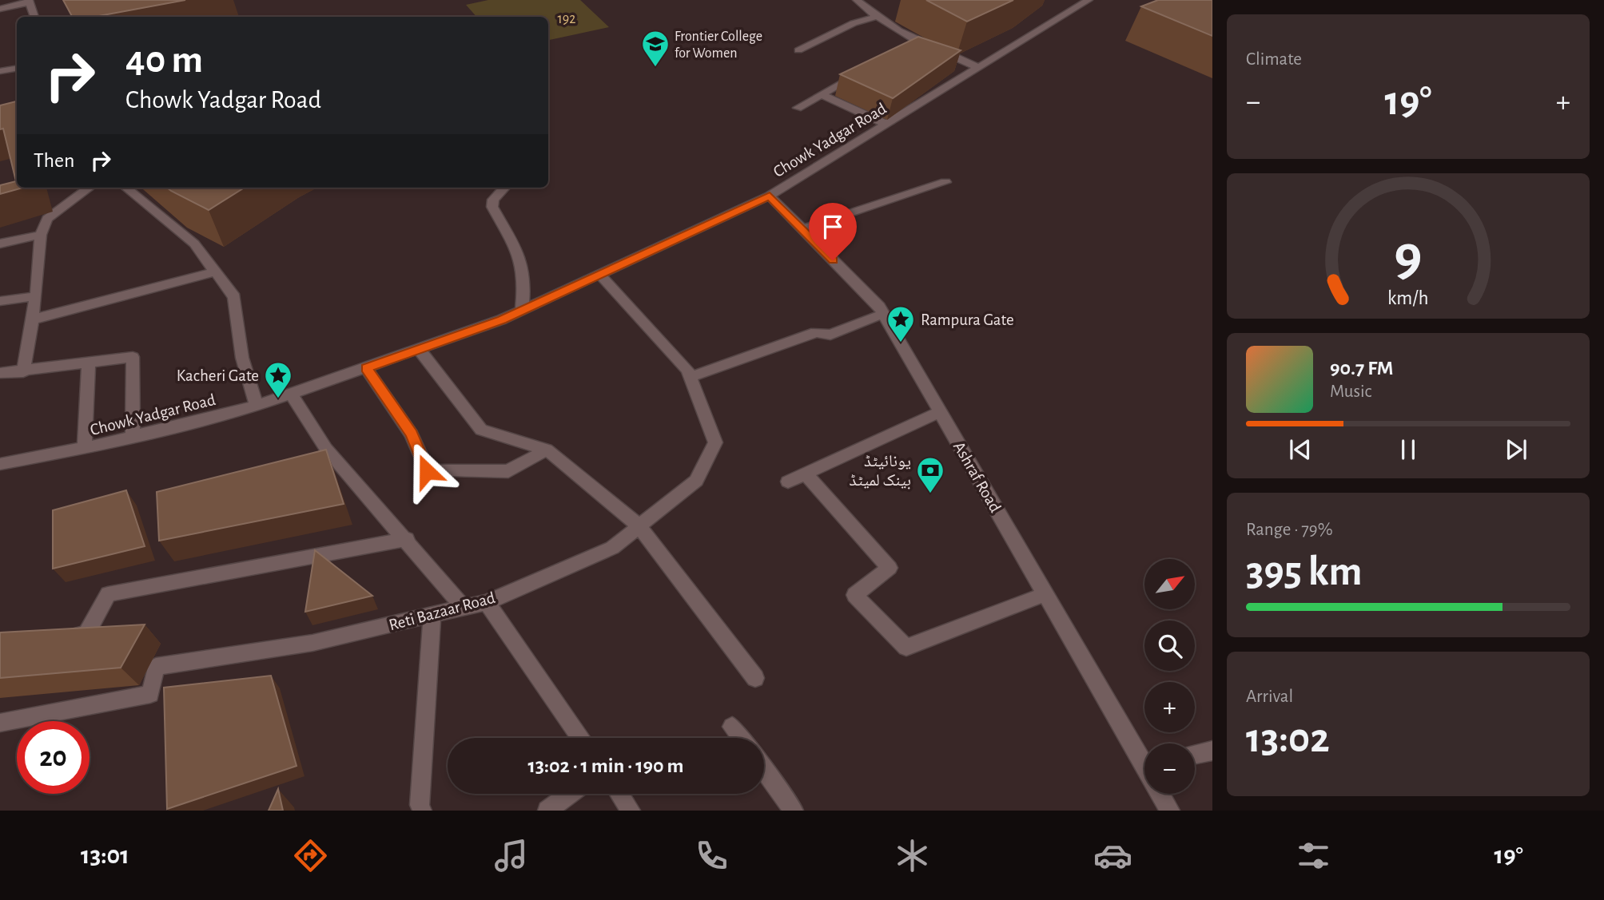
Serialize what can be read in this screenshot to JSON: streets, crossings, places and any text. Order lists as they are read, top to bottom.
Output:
{
  "streets": {
    "street": ["Chowk Yadgar Road", "Ashraf Road", "Reti Bazaar Road"]
  },
  "crossings": [
    ["Chowk Yadgar Road", "Ashraf Road"],
    ["Chowk Yadgar Road", "Reti Bazaar Road"]
  ],
  "parks": ["192"],
  "places": {
    "school or university": ["Frontier College for Women"],
    "place": ["Rampura Gate", "Kacheri Gate"],
    "bank": ["یونائیٹڈ بینک لمیٹڈ"]
  },
  "north": "top right",
  "page": {
    "tile": [
      "Climate",
      ["Range · 79%", "395 km"],
      ["Arrival", "13:02"]
    ],
    "turn": ["40 m", "Chowk Yadgar Road"],
    "heat": ["−", "19°", "+"],
    "then": "Then",
    "song": ["90.7 FM", "Music"],
    "map_buttons": ["+", "−"],
    "limit": "20",
    "trip": "13:02 · 1 min · 190 m",
    "tabs": ["13:01", "19°"],
    "gauge": ["9", "km/h"]
  }
}
